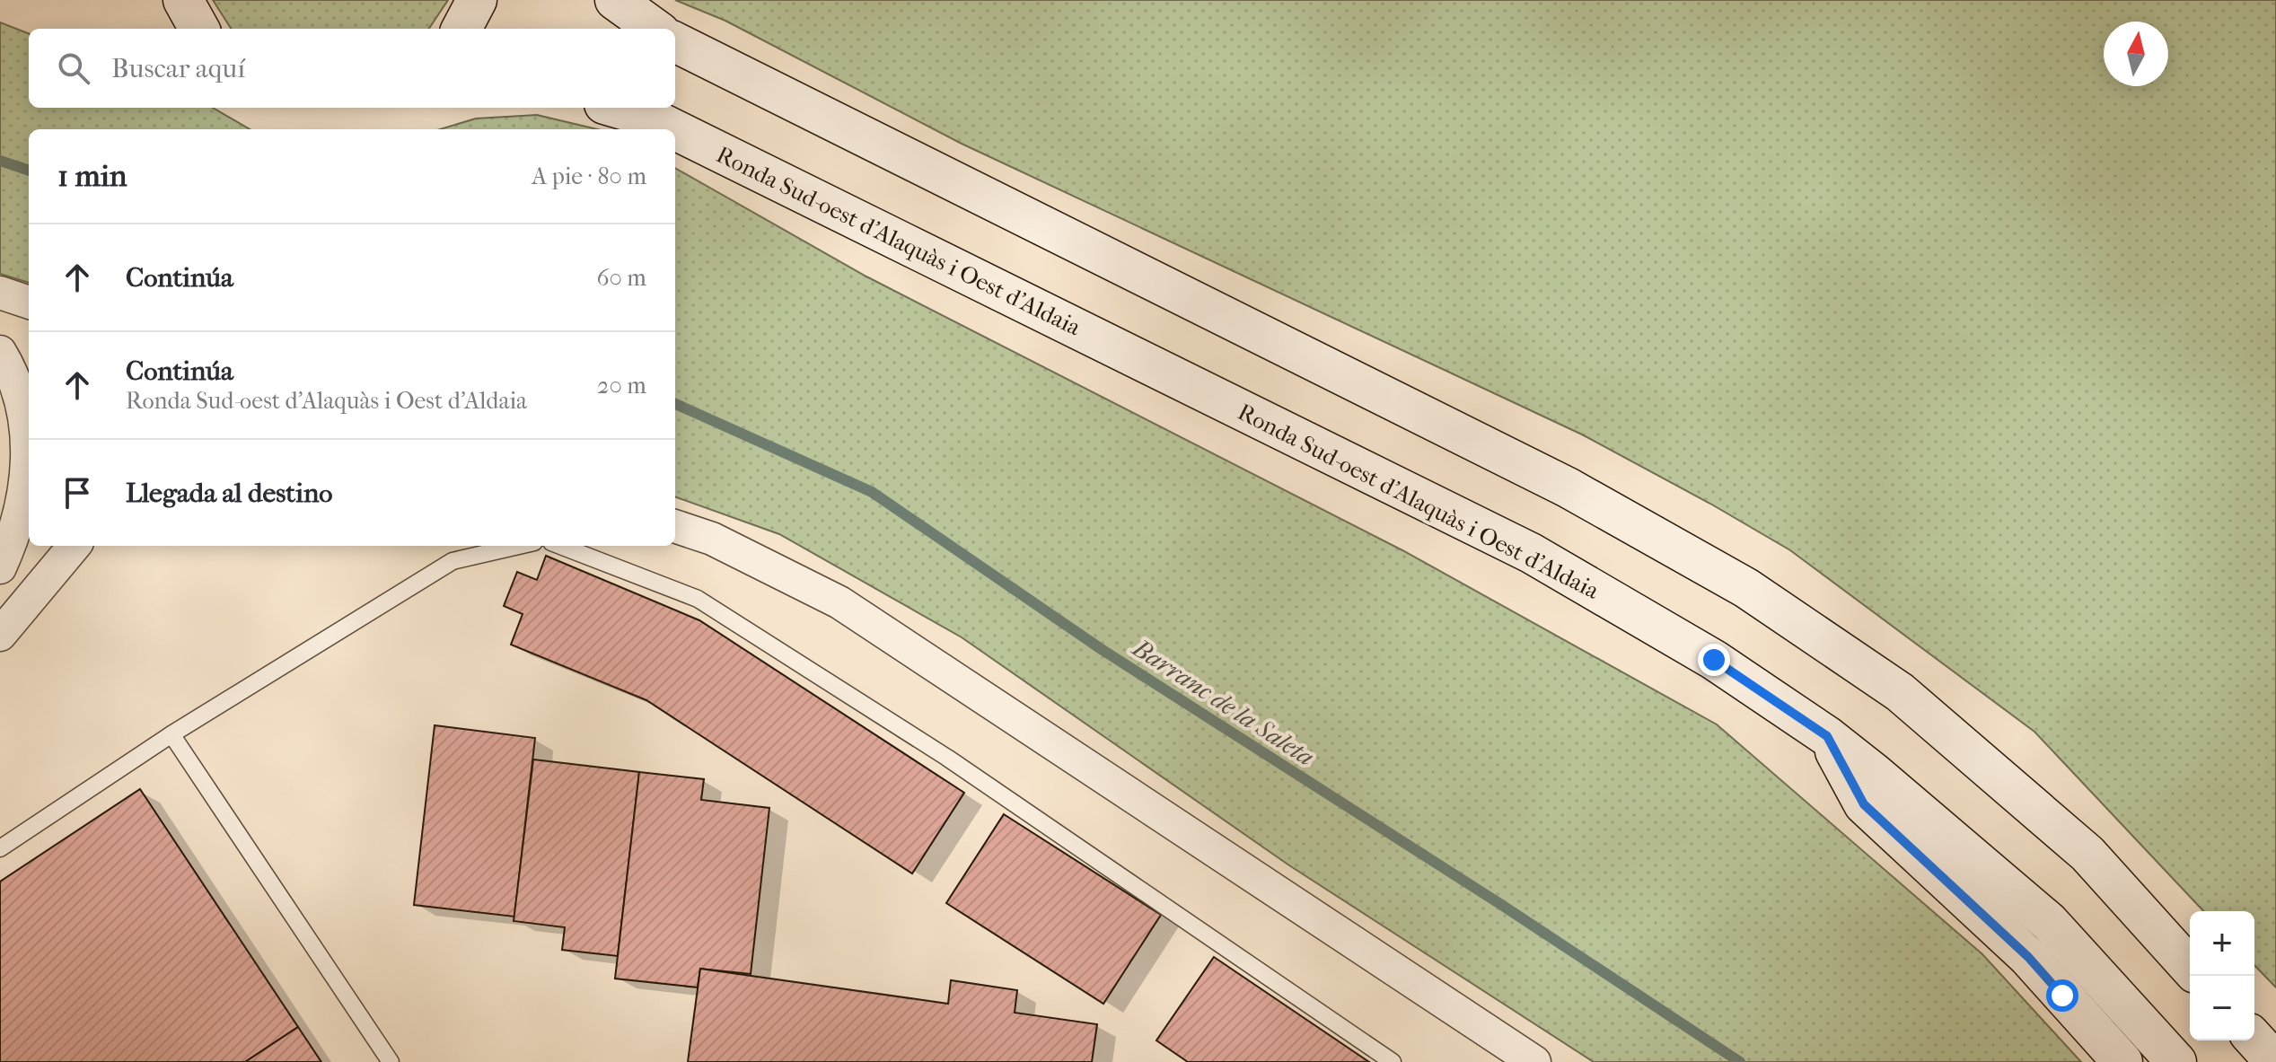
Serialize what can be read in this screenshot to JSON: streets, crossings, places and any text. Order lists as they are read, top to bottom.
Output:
{
  "streets": {
    "main road": ["Ronda Sud-oest d'Alaquàs i Oest d'Aldaia"]
  },
  "water": ["Barranc de la Saleta"],
  "north": "top",
  "page": {
    "search": "Buscar aquí",
    "heading": ["1 min", "A pie · 80 m"],
    "list": [
      ["Continúa", "60 m"],
      ["Continúa", "Ronda Sud-oest d'Alaquàs i Oest d'Aldaia", "20 m"],
      "Llegada al destino"
    ],
    "map_buttons": ["+", "−"]
  }
}
